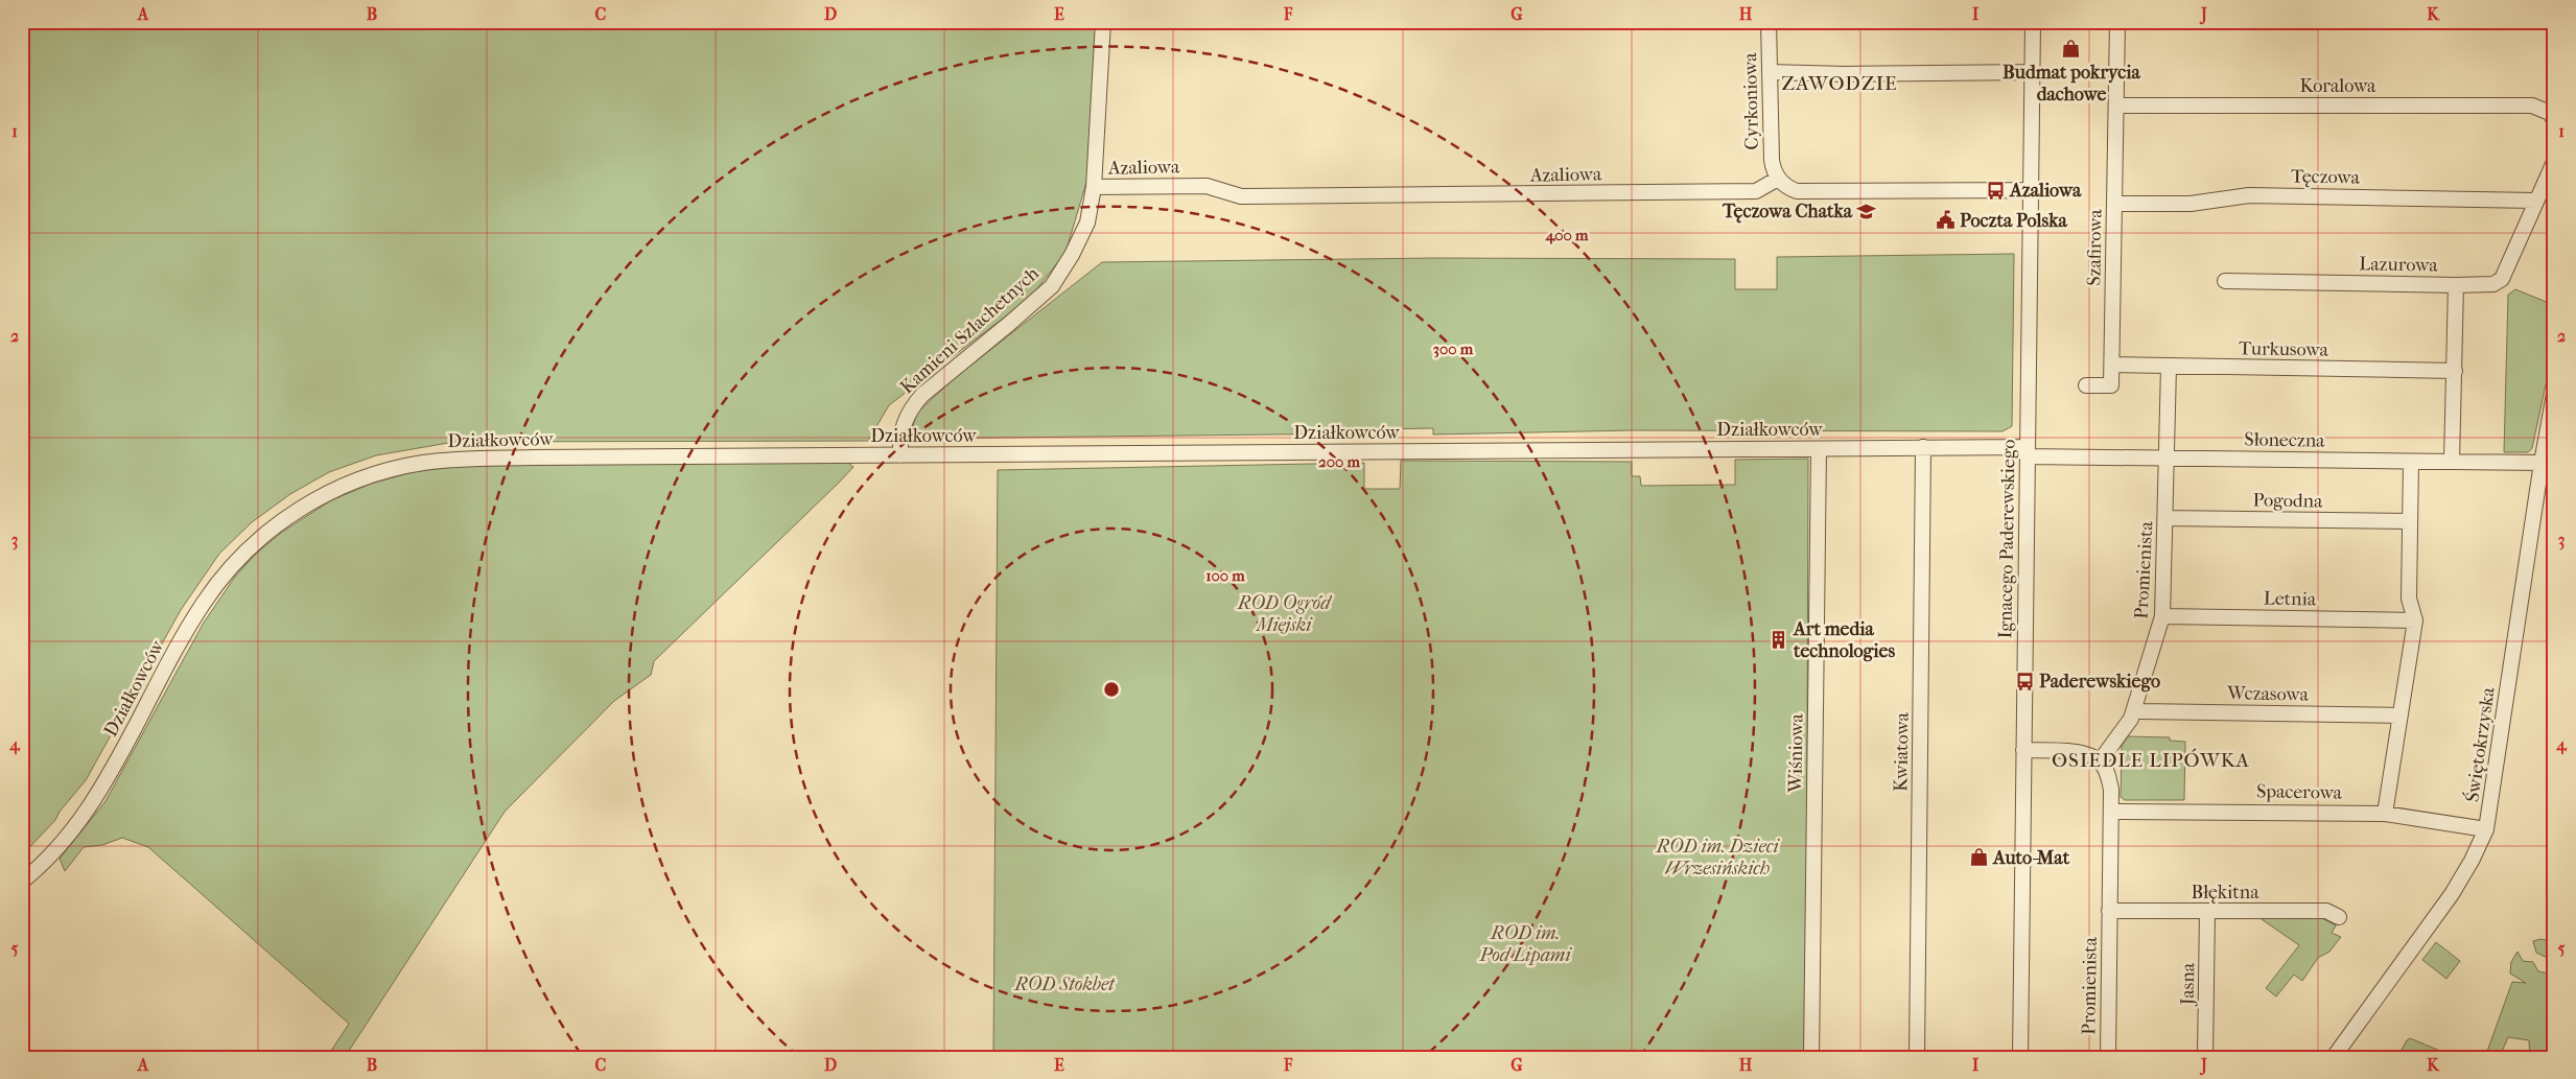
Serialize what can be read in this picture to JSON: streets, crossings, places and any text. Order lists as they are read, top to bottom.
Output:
{
  "streets": {
    "street": [
      "Koralowa",
      "Cyrkoniowa",
      "Azaliowa",
      "Tęczowa",
      "Szafirowa",
      "Lazurowa",
      "Kamieni Szlachetnych",
      "Turkusowa",
      "Działkowców",
      "Słoneczna",
      "Pogodna",
      "Ignacego Paderewskiego",
      "Promienista",
      "Letnia",
      "Wczasowa",
      "Świętokrzyska",
      "Kwiatowa",
      "Wiśniowa",
      "Spacerowa",
      "Błękitna",
      "Jasna"
    ]
  },
  "crossings": [
    ["Koralowa", "Szafirowa"],
    ["Cyrkoniowa", "Azaliowa"],
    ["Azaliowa", "Kamieni Szlachetnych"],
    ["Tęczowa", "Szafirowa"],
    ["Szafirowa", "Turkusowa"],
    ["Lazurowa", "Turkusowa"],
    ["Lazurowa", "Słoneczna"],
    ["Kamieni Szlachetnych", "Działkowców"],
    ["Turkusowa", "Promienista"],
    ["Działkowców", "Słoneczna"],
    ["Działkowców", "Ignacego Paderewskiego"],
    ["Działkowców", "Kwiatowa"],
    ["Działkowców", "Wiśniowa"],
    ["Słoneczna", "Ignacego Paderewskiego"],
    ["Słoneczna", "Promienista"],
    ["Słoneczna", "Świętokrzyska"],
    ["Pogodna", "Promienista"],
    ["Promienista", "Letnia"],
    ["Promienista", "Wczasowa"],
    ["Promienista", "Spacerowa"],
    ["Promienista", "Błękitna"],
    ["Świętokrzyska", "Spacerowa"],
    ["Błękitna", "Jasna"]
  ],
  "districts": ["ZAWODZIE", "OSIEDLE LIPÓWKA"],
  "parks": [
    "ROD Ogród Miejski",
    "ROD im. Dzieci Wrzesińskich",
    "ROD im. Pod Lipami",
    "ROD Stokbet"
  ],
  "places": {
    "shop": ["Budmat pokrycia dachowe", "Auto-Mat"],
    "bus stop": ["Azaliowa", "Paderewskiego"],
    "school or university": ["Tęczowa Chatka"],
    "public building": ["Poczta Polska"],
    "building": ["Art media technologies"]
  },
  "grid": {
    "columns": [
      "A",
      "B",
      "C",
      "D",
      "E",
      "F",
      "G",
      "H",
      "I",
      "J",
      "K"
    ],
    "rows": [
      "1",
      "2",
      "3",
      "4",
      "5"
    ]
  },
  "rings": [
    "400 m",
    "300 m",
    "200 m",
    "100 m"
  ]
}
